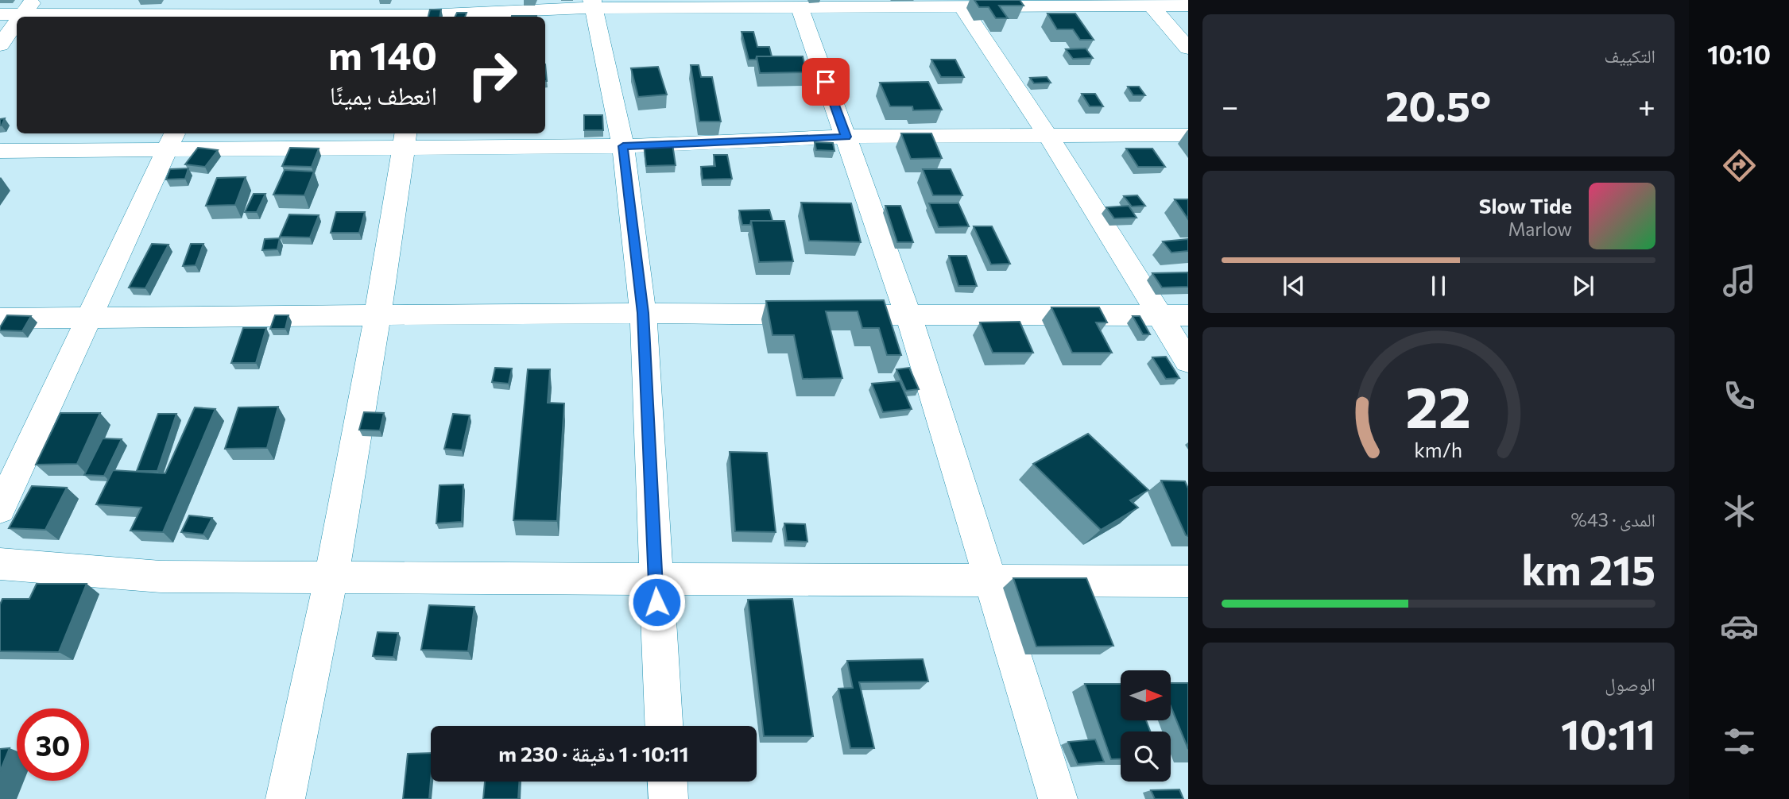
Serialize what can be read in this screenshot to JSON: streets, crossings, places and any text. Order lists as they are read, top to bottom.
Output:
{
  "north": "right",
  "page": {
    "tabs": "10:10",
    "tile": [
      "التكييف",
      ["المدى · 43%", "215 km"],
      ["الوصول", "10:11"]
    ],
    "turn": ["140 m", "انعطف يمينًا"],
    "heat": ["−", "20.5°", "+"],
    "song": ["Slow Tide", "Marlow"],
    "limit": "30",
    "trip": "10:11 · 1 دقيقة · 230 m",
    "gauge": ["22", "km/h"]
  }
}
